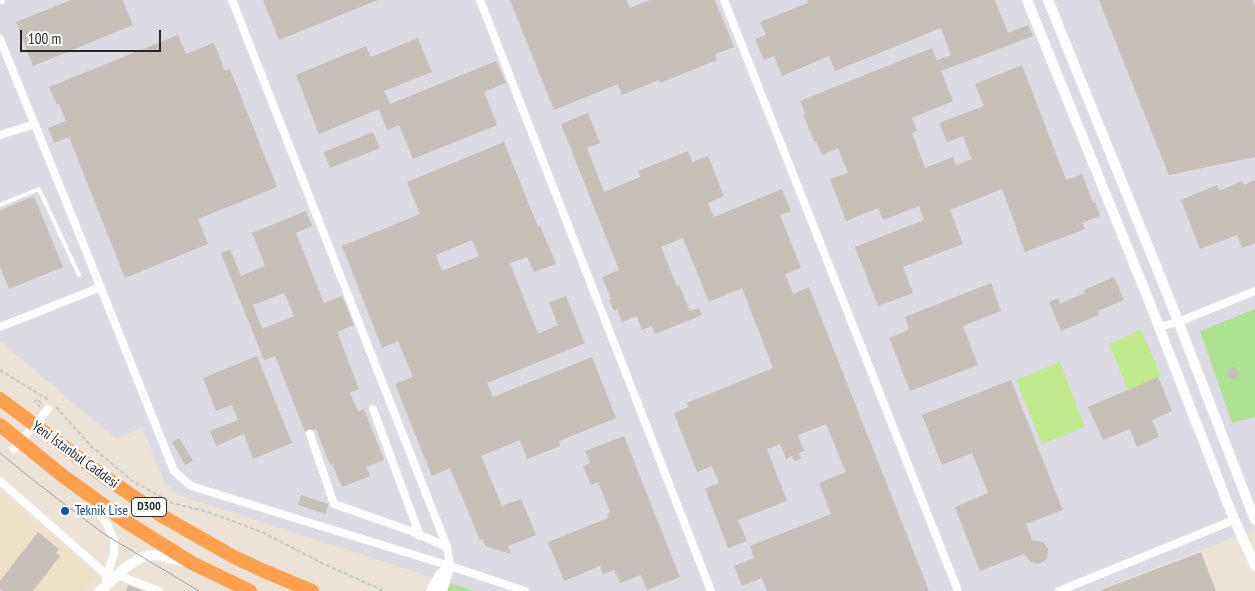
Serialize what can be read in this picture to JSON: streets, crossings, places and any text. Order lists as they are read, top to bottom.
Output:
{
  "streets": {
    "highway": ["Yeni İstanbul Caddesi", "D300"]
  },
  "places": ["Teknik Lise"],
  "scale_bar": "100 m"
}
